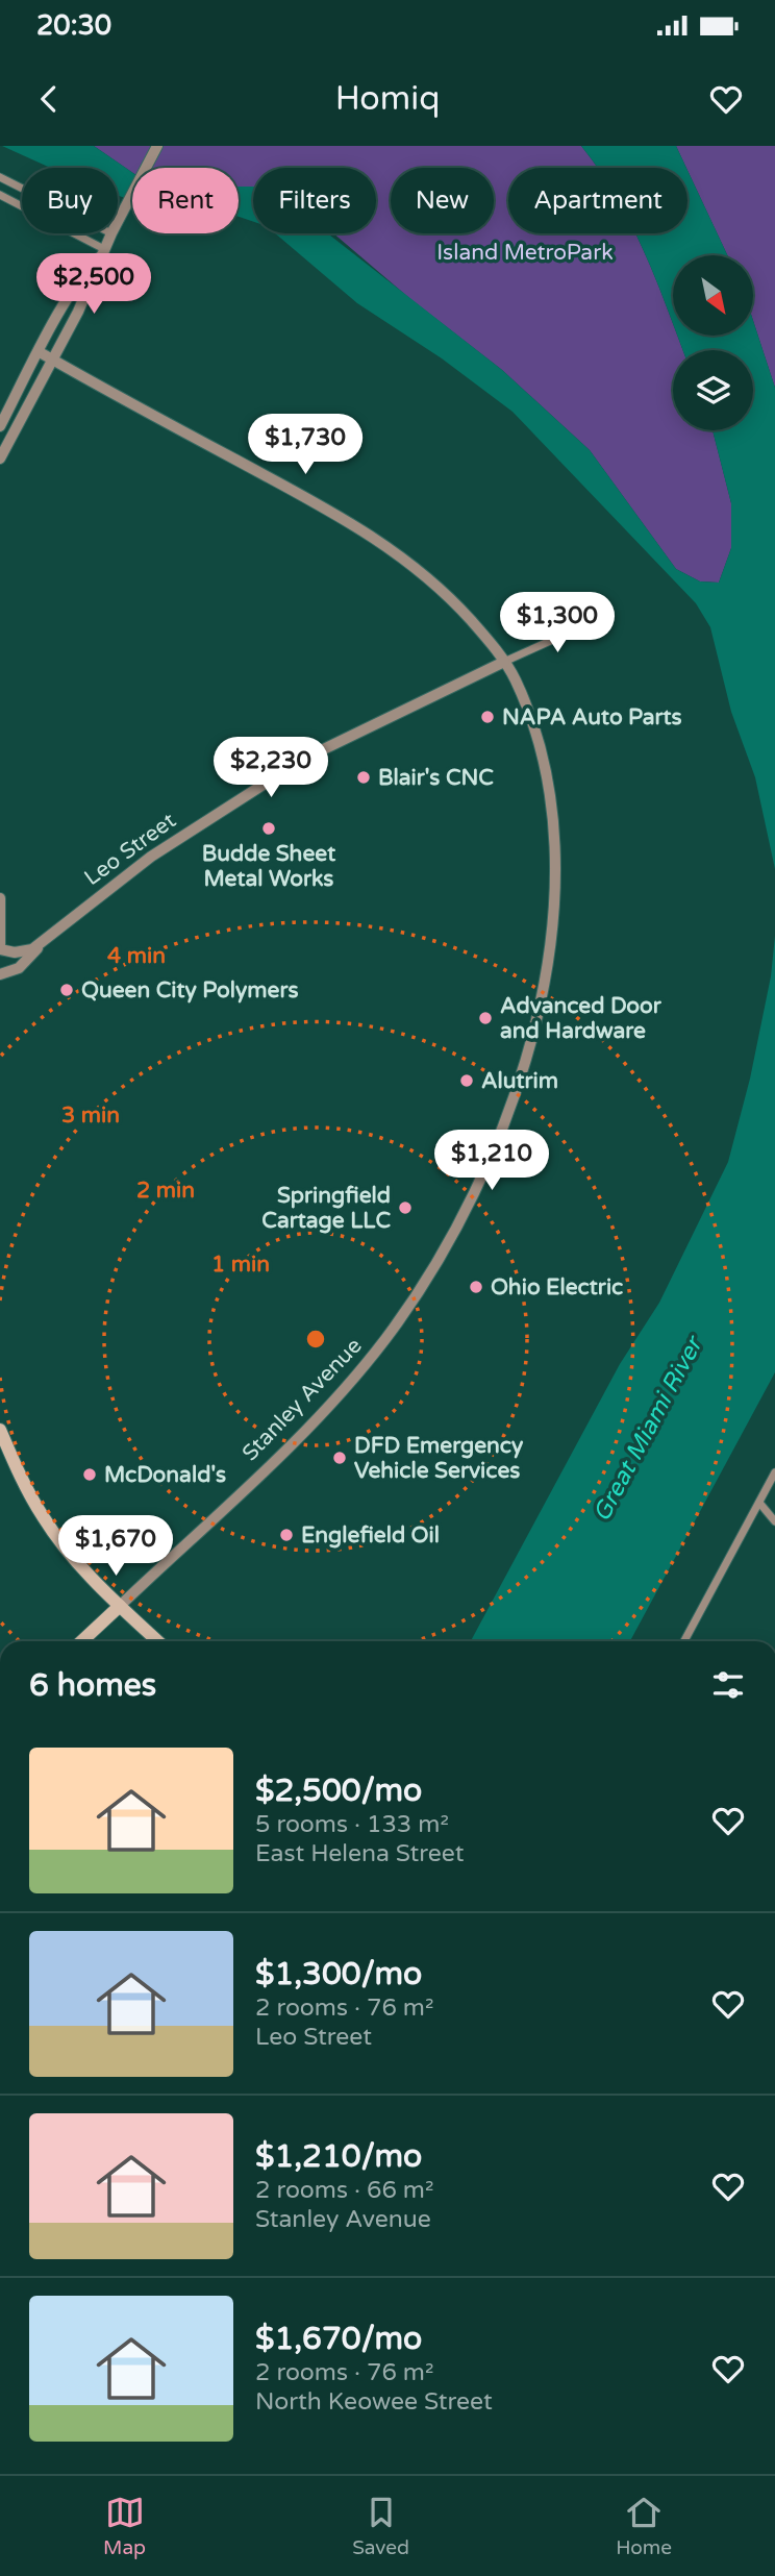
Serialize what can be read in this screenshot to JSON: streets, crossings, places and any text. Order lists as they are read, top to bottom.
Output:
{
  "streets": {
    "main road": ["Stanley Avenue"],
    "street": ["Leo Street"]
  },
  "crossings": [
    ["Leo Street", "Stanley Avenue"]
  ],
  "water": ["Great Miami River"],
  "parks": ["Island MetroPark"],
  "places": [
    "NAPA Auto Parts",
    "Blair's CNC",
    "Budde Sheet Metal Works",
    "Queen City Polymers",
    "Advanced Door and Hardware",
    "Alutrim",
    "Springfield Cartage LLC",
    "Ohio Electric",
    "DFD Emergency Vehicle Services",
    "McDonald's",
    "Englefield Oil"
  ],
  "north": "bottom right",
  "page": {
    "status": "20:30",
    "header": "Homiq",
    "chip": [
      "Buy",
      "Rent",
      "Filters",
      "New",
      "Apartment"
    ],
    "price": [
      "$2,500",
      "$1,730",
      "$1,300",
      "$2,230",
      "$1,210",
      "$1,670"
    ],
    "heading": "6 homes",
    "list": [
      {
        "name": "$2,500/mo",
        "note": "5 rooms · 133 m² · East Helena Street"
      },
      {
        "name": "$1,300/mo",
        "note": "2 rooms · 76 m² · Leo Street"
      },
      {
        "name": "$1,210/mo",
        "note": "2 rooms · 66 m² · Stanley Avenue"
      },
      {
        "name": "$1,670/mo",
        "note": "2 rooms · 76 m² · North Keowee Street"
      }
    ],
    "tabs": ["Map", "Saved", "Home"]
  },
  "rings": [
    "4 min",
    "3 min",
    "2 min",
    "1 min"
  ]
}
